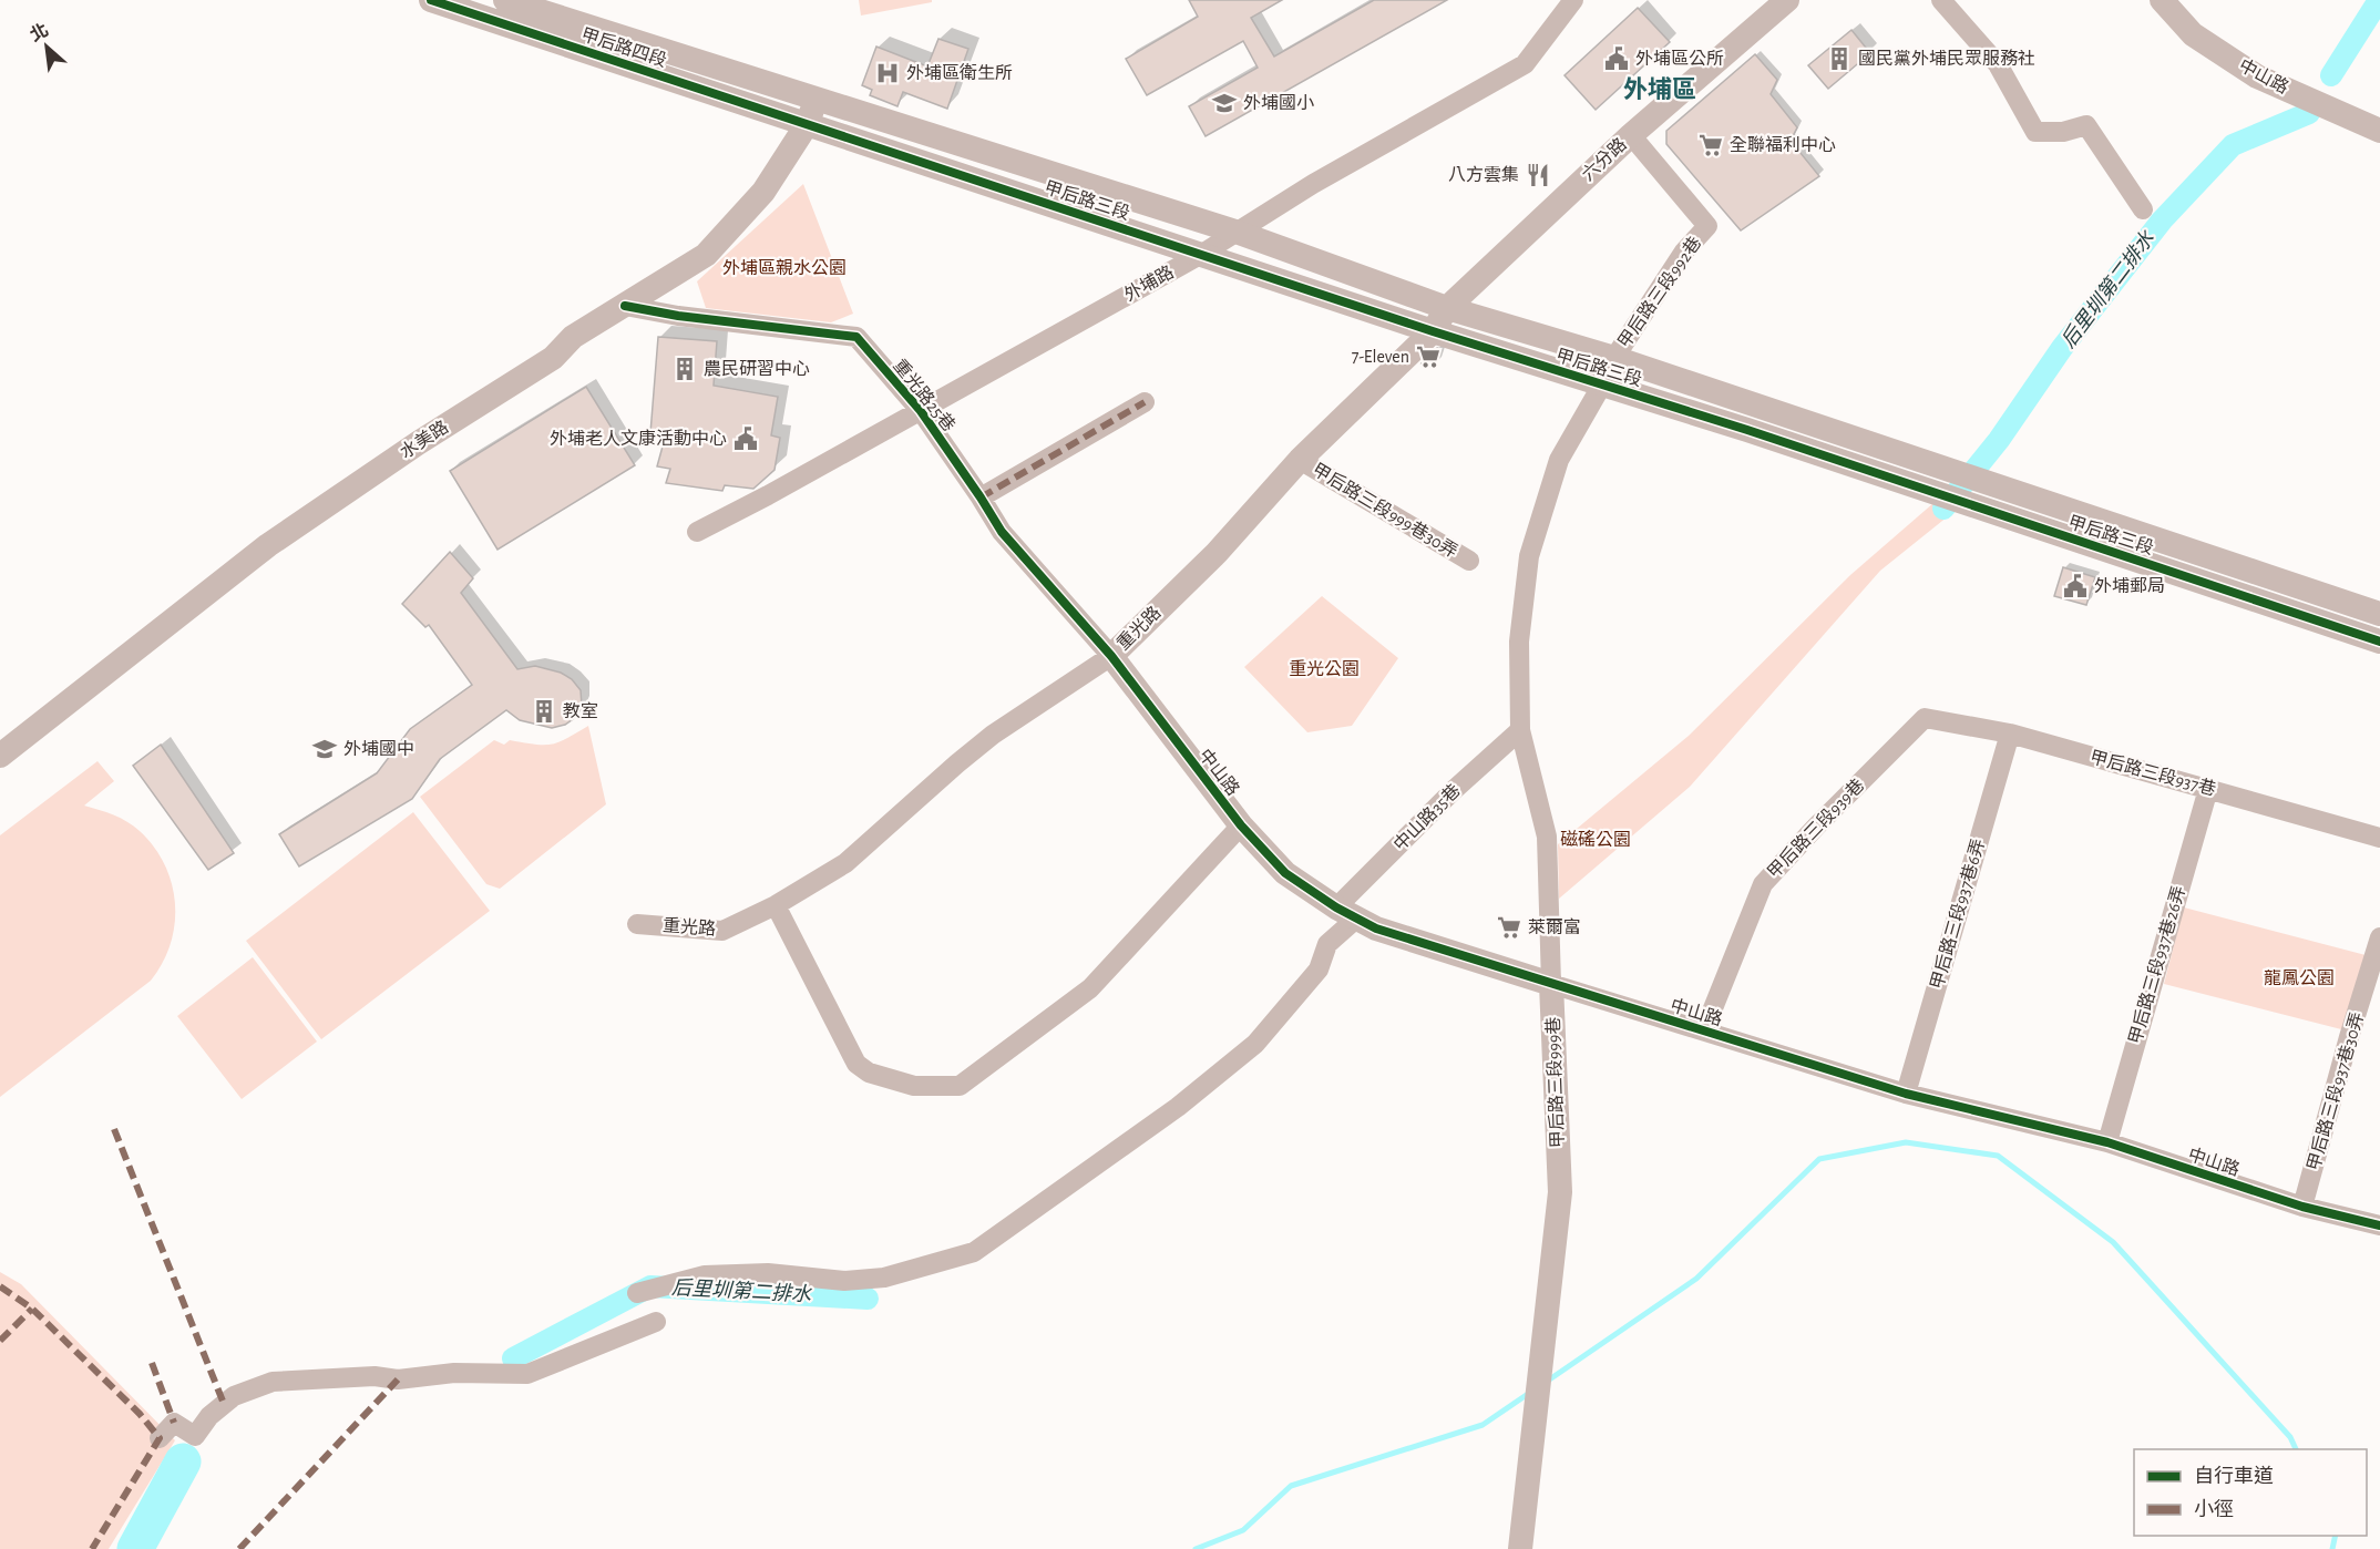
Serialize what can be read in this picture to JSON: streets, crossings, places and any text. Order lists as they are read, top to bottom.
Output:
{
  "streets": {
    "street": [
      "甲后路四段",
      "中山路",
      "六分路",
      "甲后路三段",
      "外埔路",
      "甲后路三段992巷",
      "重光路25巷",
      "水美路",
      "甲后路三段999巷30弄",
      "重光路",
      "甲后路三段937巷",
      "中山路35巷",
      "甲后路三段939巷",
      "甲后路三段937巷6弄",
      "甲后路三段937巷26弄",
      "甲后路三段999巷",
      "甲后路三段937巷30弄"
    ]
  },
  "crossings": [
    ["甲后路四段", "甲后路三段"],
    ["甲后路四段", "水美路"],
    ["中山路", "重光路25巷"],
    ["中山路", "重光路"],
    ["中山路", "中山路35巷"],
    ["中山路", "甲后路三段939巷"],
    ["中山路", "甲后路三段937巷6弄"],
    ["中山路", "甲后路三段937巷26弄"],
    ["中山路", "甲后路三段999巷"],
    ["中山路", "甲后路三段937巷30弄"],
    ["六分路", "甲后路三段"],
    ["六分路", "甲后路三段992巷"],
    ["六分路", "重光路"],
    ["甲后路三段", "外埔路"],
    ["甲后路三段", "甲后路三段992巷"],
    ["甲后路三段", "水美路"],
    ["甲后路三段", "重光路"],
    ["甲后路三段", "甲后路三段999巷"],
    ["外埔路", "重光路25巷"],
    ["甲后路三段992巷", "甲后路三段999巷"],
    ["重光路25巷", "水美路"],
    ["重光路25巷", "重光路"],
    ["甲后路三段999巷30弄", "重光路"],
    ["甲后路三段937巷", "甲后路三段939巷"],
    ["甲后路三段937巷", "甲后路三段937巷6弄"],
    ["甲后路三段937巷", "甲后路三段937巷26弄"],
    ["中山路35巷", "甲后路三段999巷"]
  ],
  "districts": ["外埔區"],
  "water": ["后里圳第二排水"],
  "parks": [
    "外埔區親水公園",
    "重光公園",
    "磁磘公園",
    "龍鳳公園"
  ],
  "places": {
    "public building": ["外埔區公所", "外埔老人文康活動中心", "外埔郵局"],
    "building": ["國民黨外埔民眾服務社", "農民研習中心", "教室"],
    "hospital": ["外埔區衛生所"],
    "school or university": ["外埔國小", "外埔國中"],
    "supermarket": ["全聯福利中心", "7-Eleven", "萊爾富"],
    "restaurant": ["八方雲集"]
  },
  "legend": ["自行車道", "小徑"],
  "north": "top left"
}
